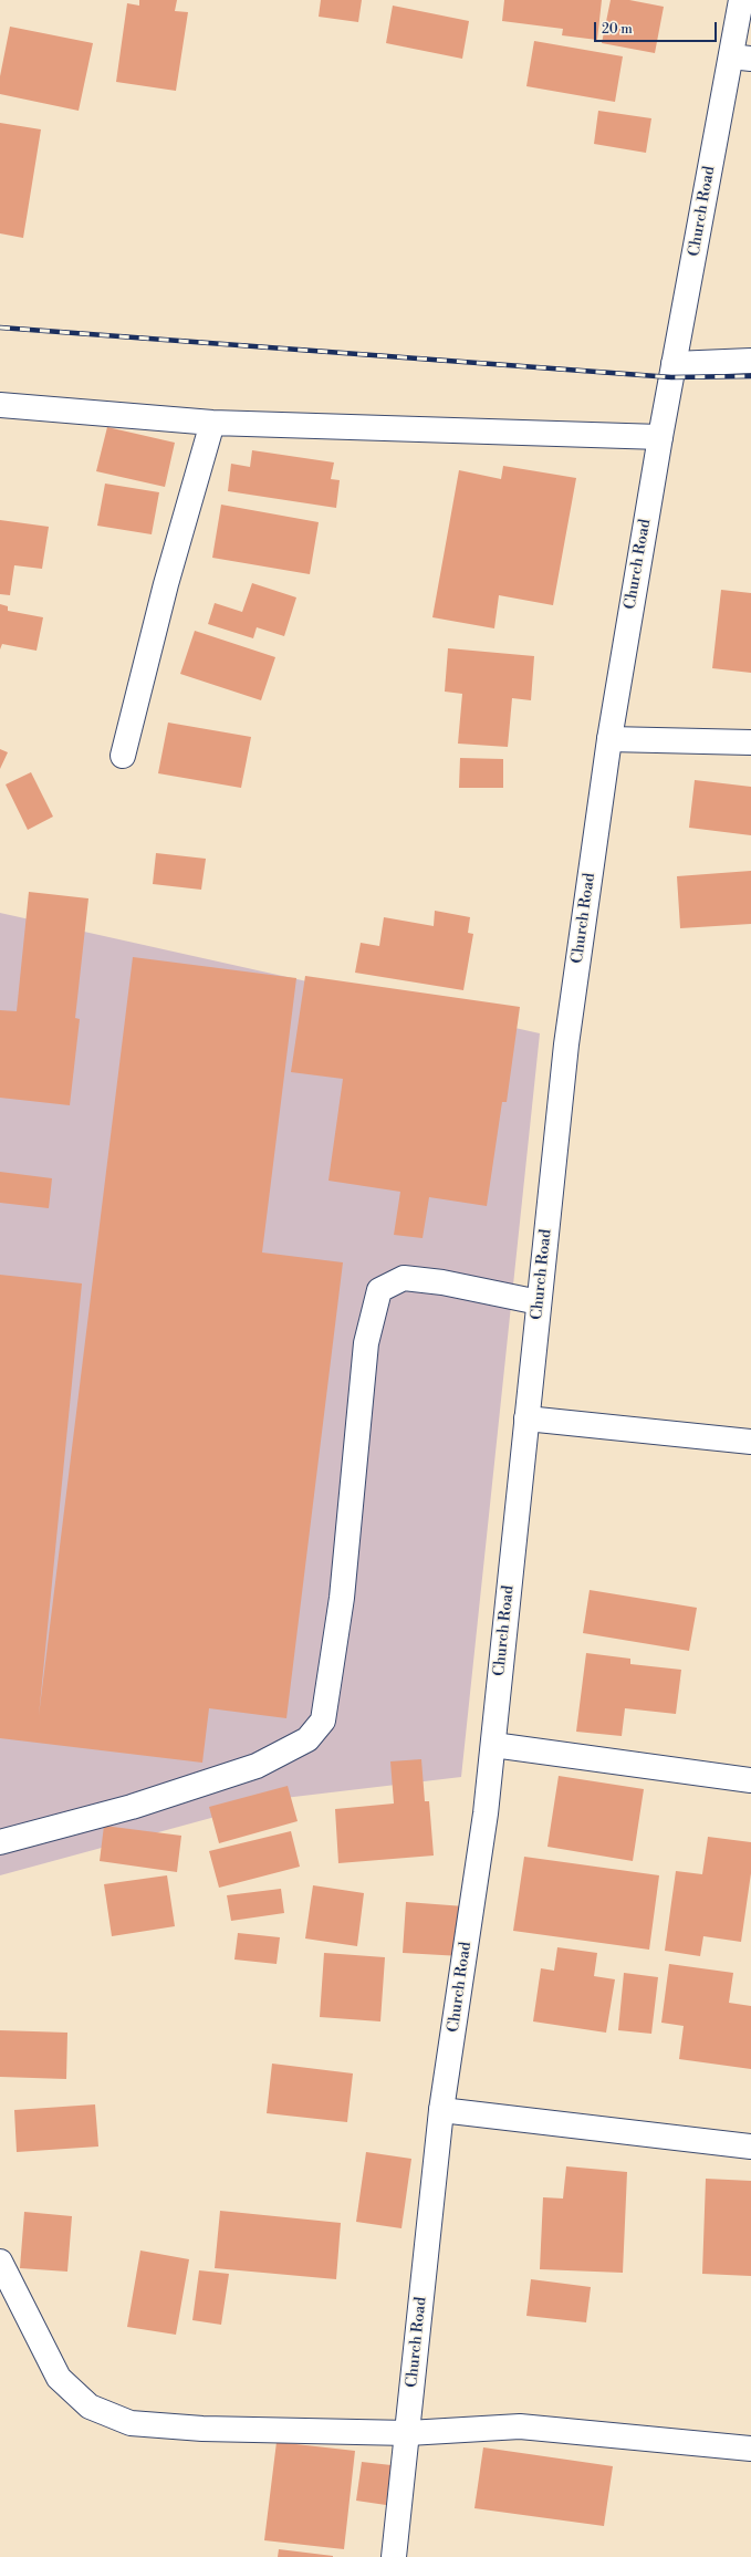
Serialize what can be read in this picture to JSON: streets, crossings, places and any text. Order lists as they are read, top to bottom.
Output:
{
  "streets": {
    "street": ["Church Road"]
  },
  "scale_bar": "20 m"
}
